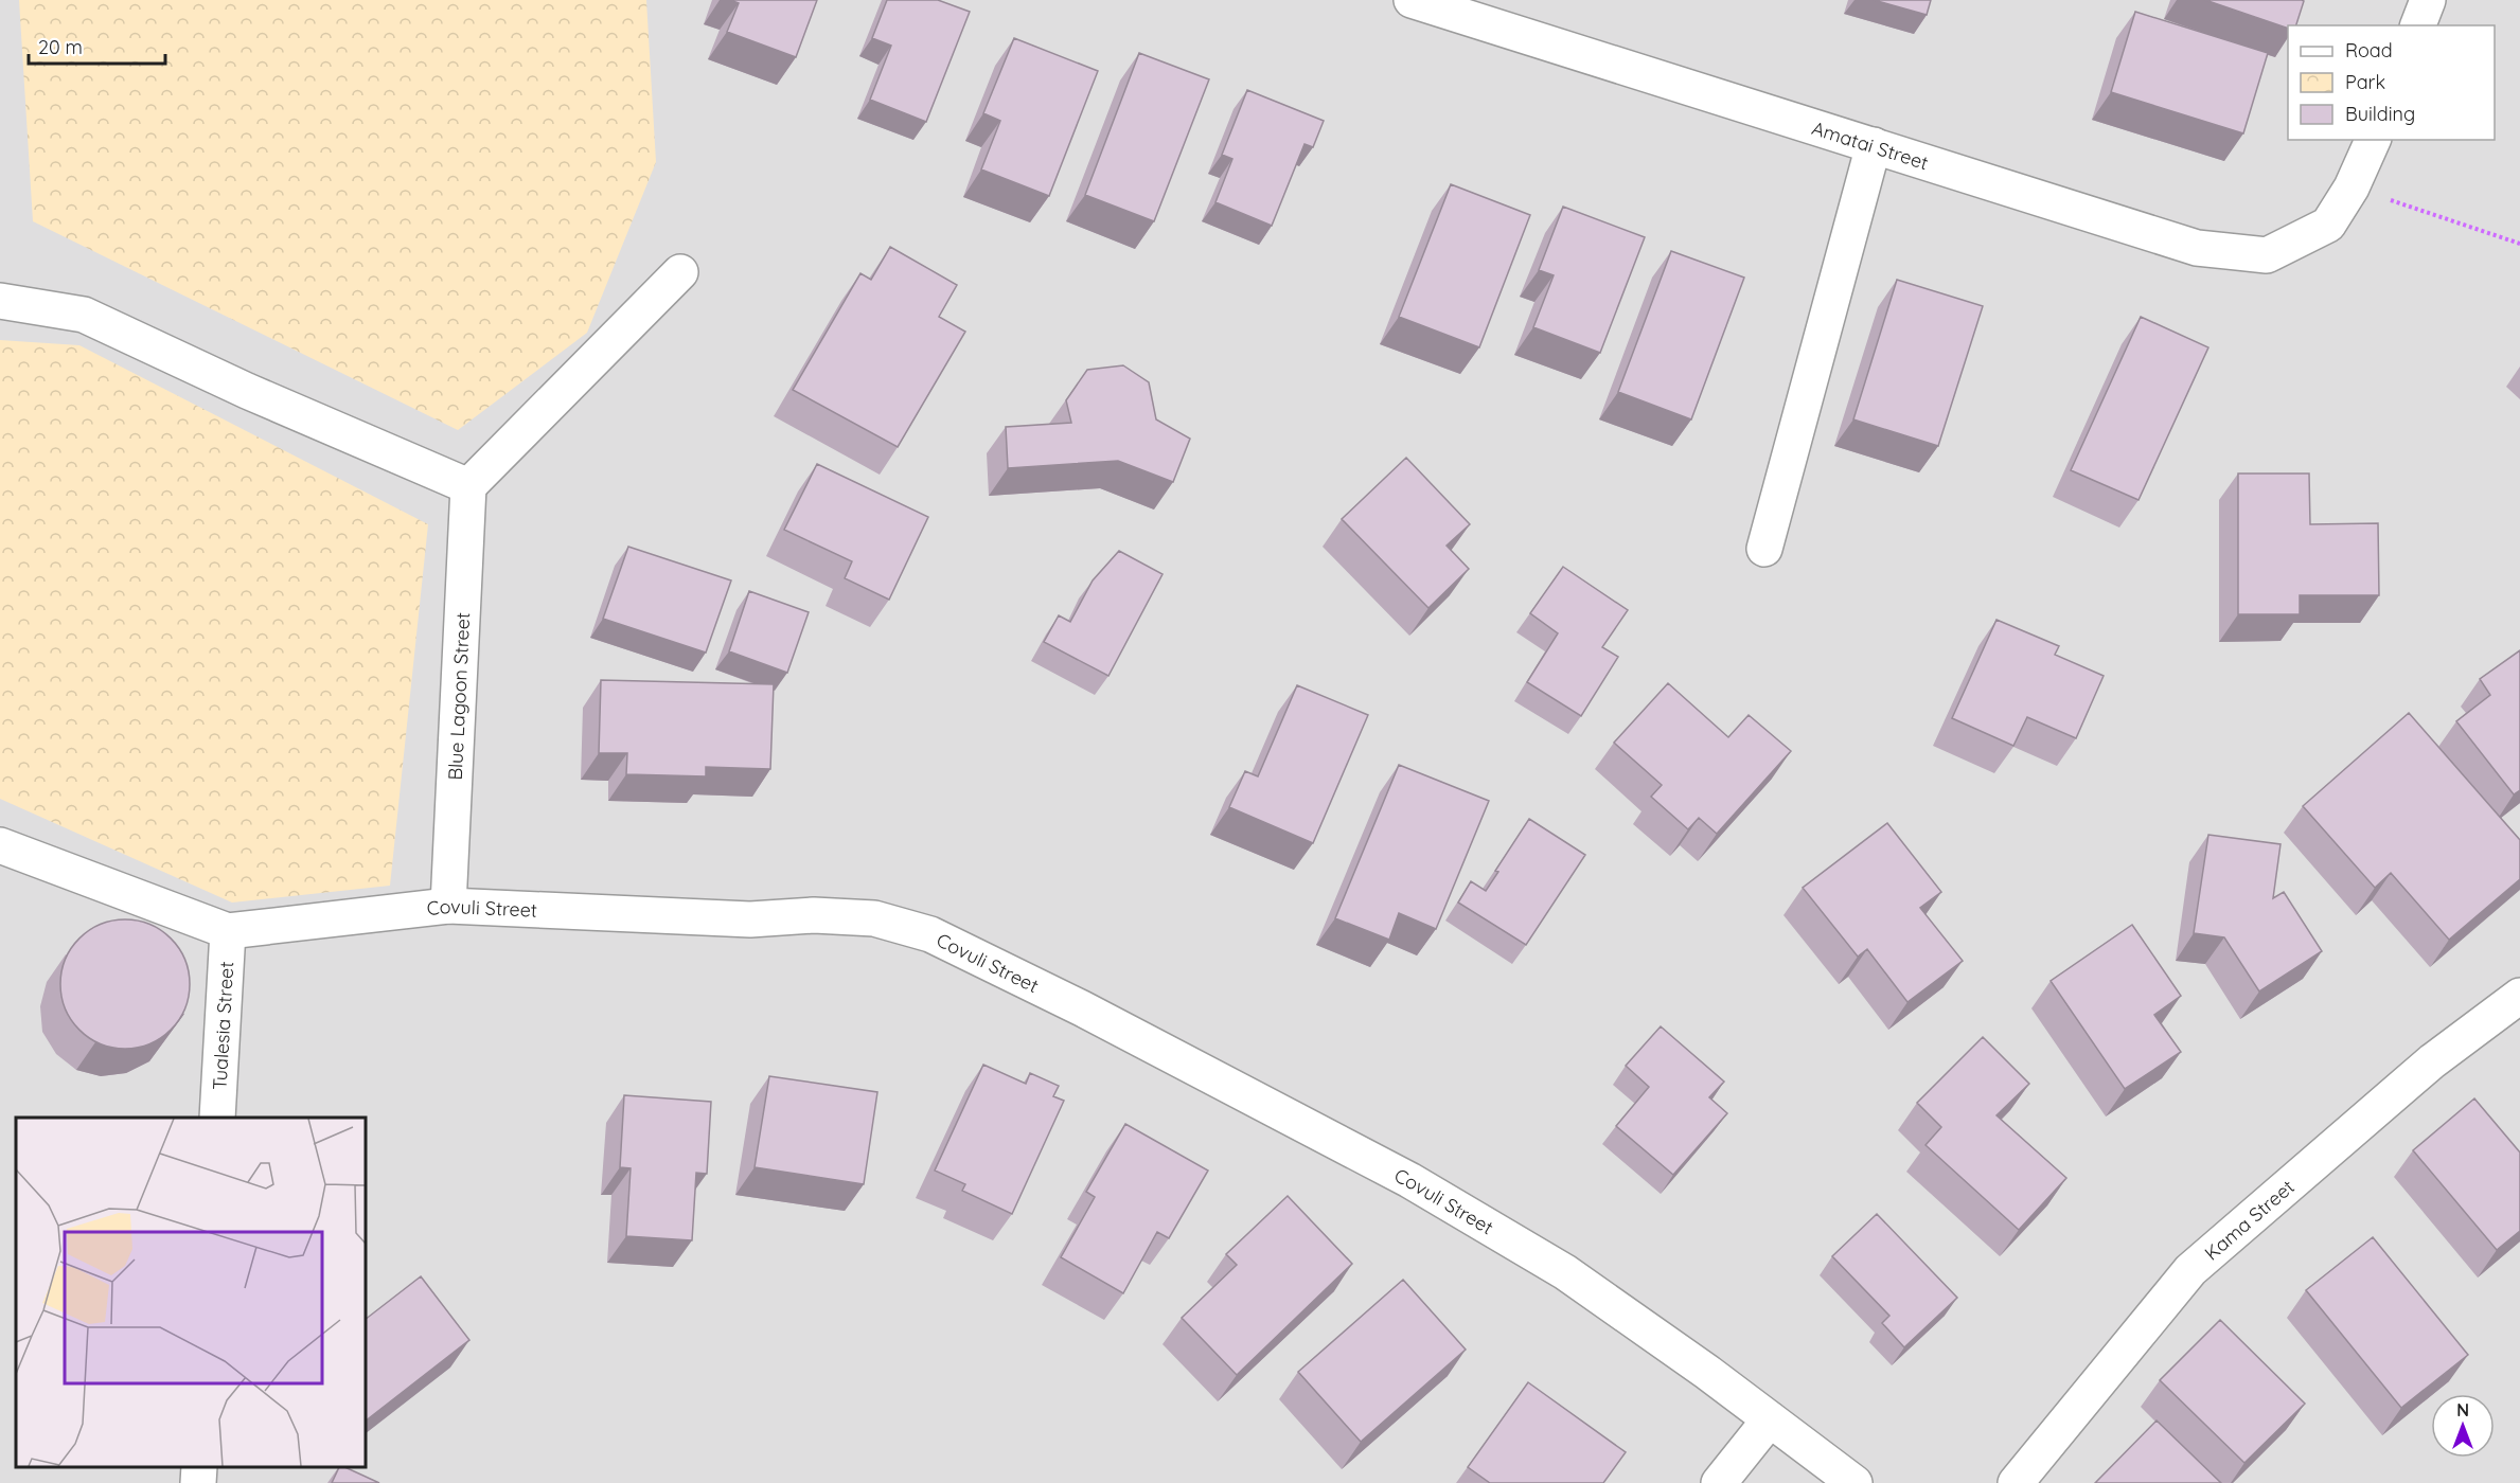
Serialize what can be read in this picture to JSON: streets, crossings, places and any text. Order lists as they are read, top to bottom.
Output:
{
  "streets": {
    "street": [
      "Amatai Street",
      "Blue Lagoon Street",
      "Covuli Street",
      "Tualesia Street",
      "Kama Street"
    ]
  },
  "crossings": [
    ["Blue Lagoon Street", "Covuli Street"],
    ["Covuli Street", "Tualesia Street"]
  ],
  "legend": ["Road", "Park", "Building"],
  "scale_bar": "20 m",
  "north": "top"
}
